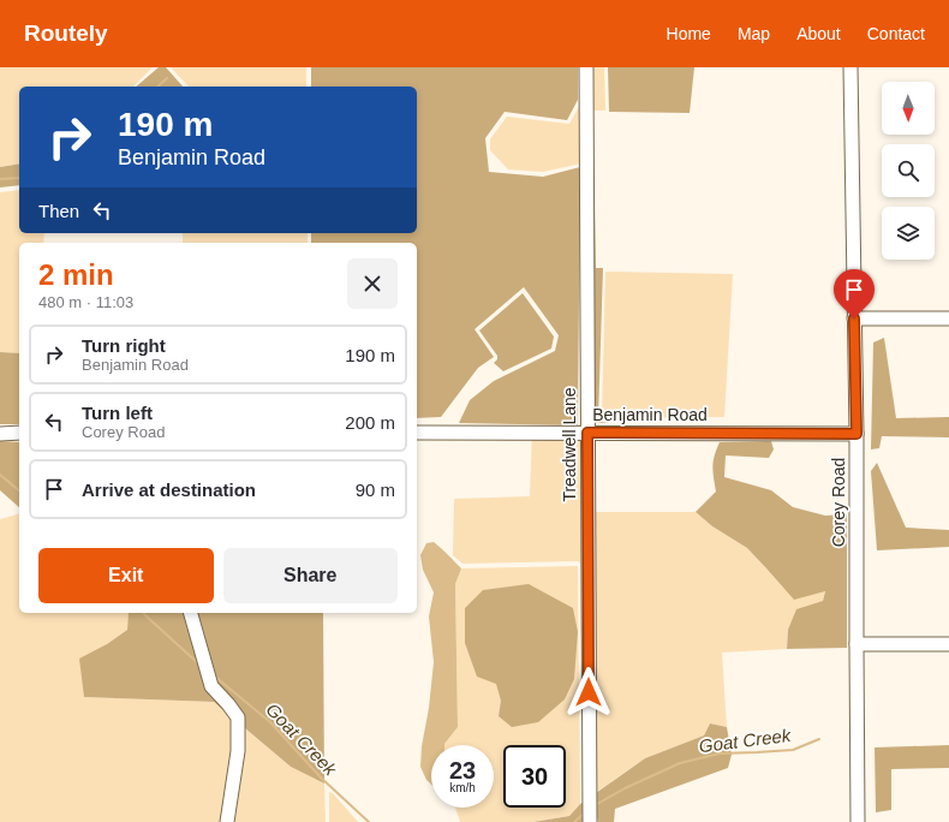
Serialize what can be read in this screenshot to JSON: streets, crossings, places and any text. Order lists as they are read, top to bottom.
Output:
{
  "streets": {
    "street": ["Benjamin Road", "Treadwell Lane", "Corey Road"]
  },
  "crossings": [
    ["Benjamin Road", "Treadwell Lane"],
    ["Benjamin Road", "Corey Road"]
  ],
  "water": ["Goat Creek"],
  "north": "bottom",
  "page": {
    "header": "Routely",
    "nav": [
      "Home",
      "Map",
      "About",
      "Contact"
    ],
    "turn": ["190 m", "Benjamin Road"],
    "then": "Then",
    "heading": ["2 min", "480 m · 11:03"],
    "list": [
      {
        "name": "Turn right",
        "note": "Benjamin Road",
        "value": "190 m"
      },
      {
        "name": "Turn left",
        "note": "Corey Road",
        "value": "200 m"
      },
      {
        "name": "Arrive at destination",
        "value": "90 m"
      }
    ],
    "buttons": ["Exit", "Share"],
    "speed": "23 km/h",
    "limit": "30"
  }
}
